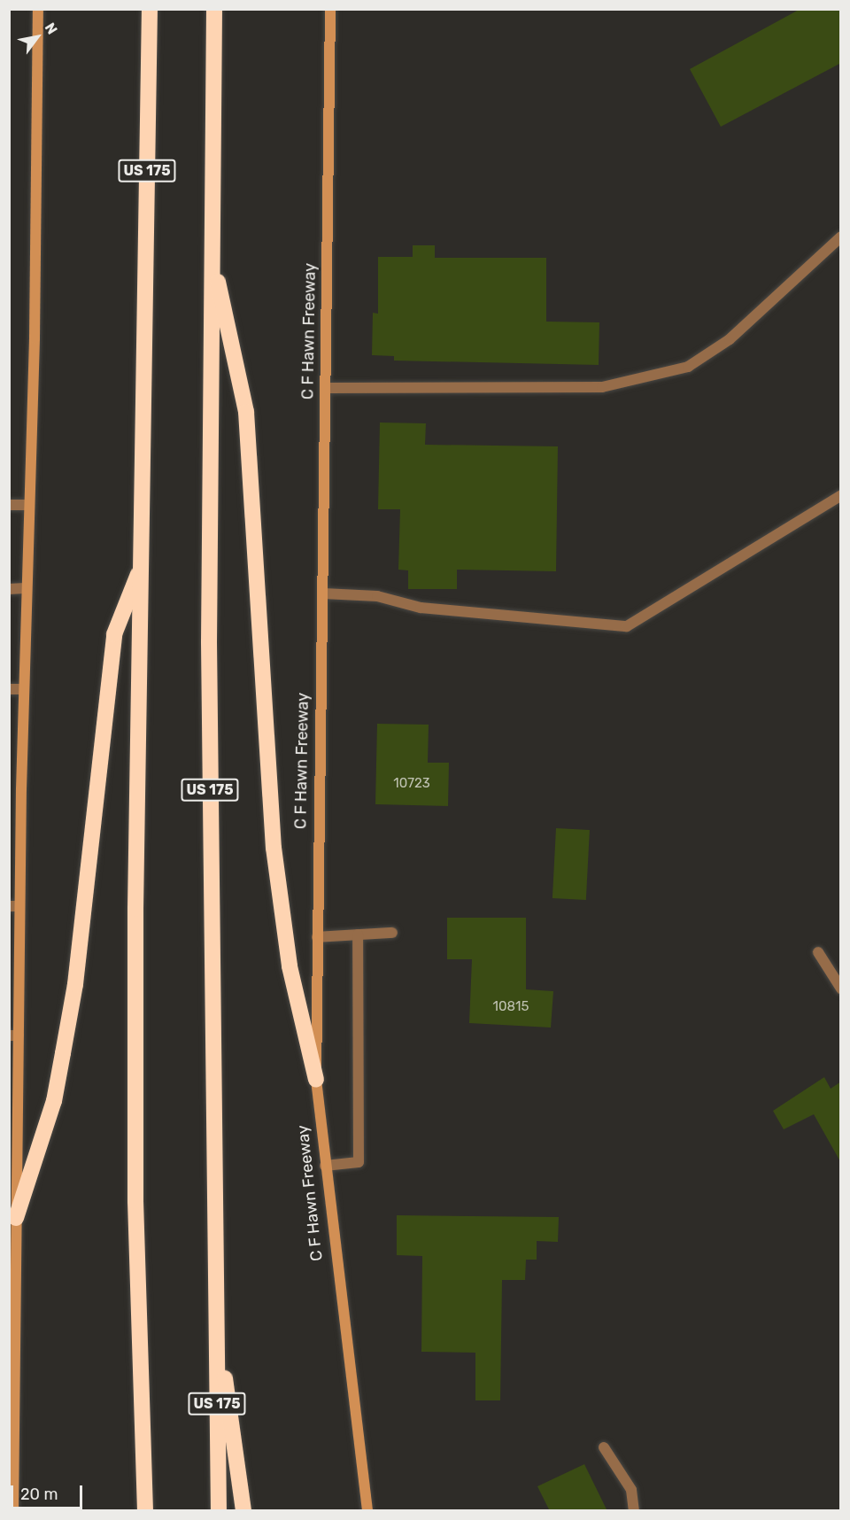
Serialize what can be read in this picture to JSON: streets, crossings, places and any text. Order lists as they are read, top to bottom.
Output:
{
  "streets": {
    "highway": ["US 175"],
    "main road": ["C F Hawn Freeway"]
  },
  "house_numbers": ["10723", "10815"],
  "scale_bar": "20 m",
  "north": "top right"
}
